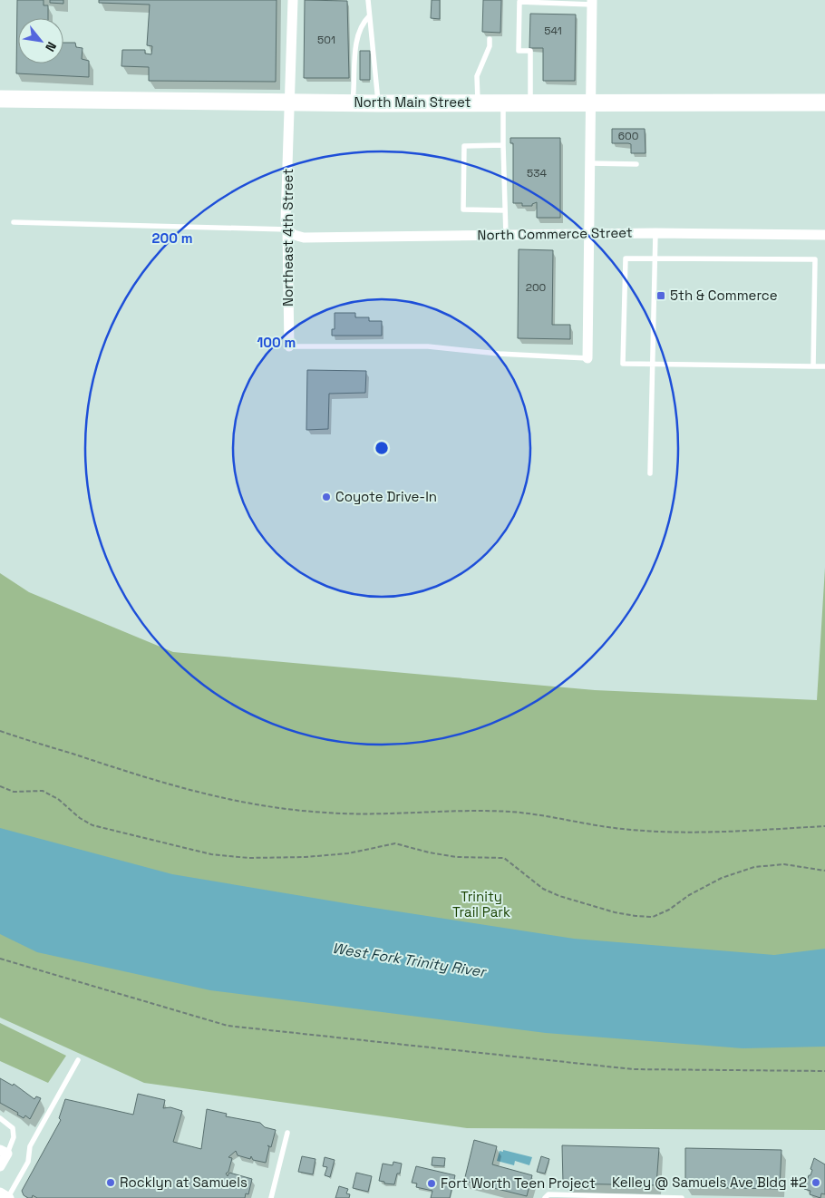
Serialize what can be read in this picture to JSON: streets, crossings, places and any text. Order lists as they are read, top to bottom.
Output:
{
  "streets": {
    "main road": ["North Main Street"],
    "street": ["North Commerce Street", "Northeast 4th Street"]
  },
  "crossings": [
    ["North Main Street", "Northeast 4th Street"],
    ["North Commerce Street", "Northeast 4th Street"]
  ],
  "water": ["West Fork Trinity River"],
  "parks": ["Trinity Trail Park"],
  "places": {
    "transit": ["5th & Commerce"],
    "other": [
      "Coyote Drive-In",
      "Rocklyn at Samuels",
      "Kelley @ Samuels Ave Bldg #2",
      "Fort Worth Teen Project"
    ]
  },
  "house_numbers": [
    "541",
    "501",
    "600",
    "534",
    "200"
  ],
  "north": "bottom right",
  "rings": ["200 m", "100 m"]
}
